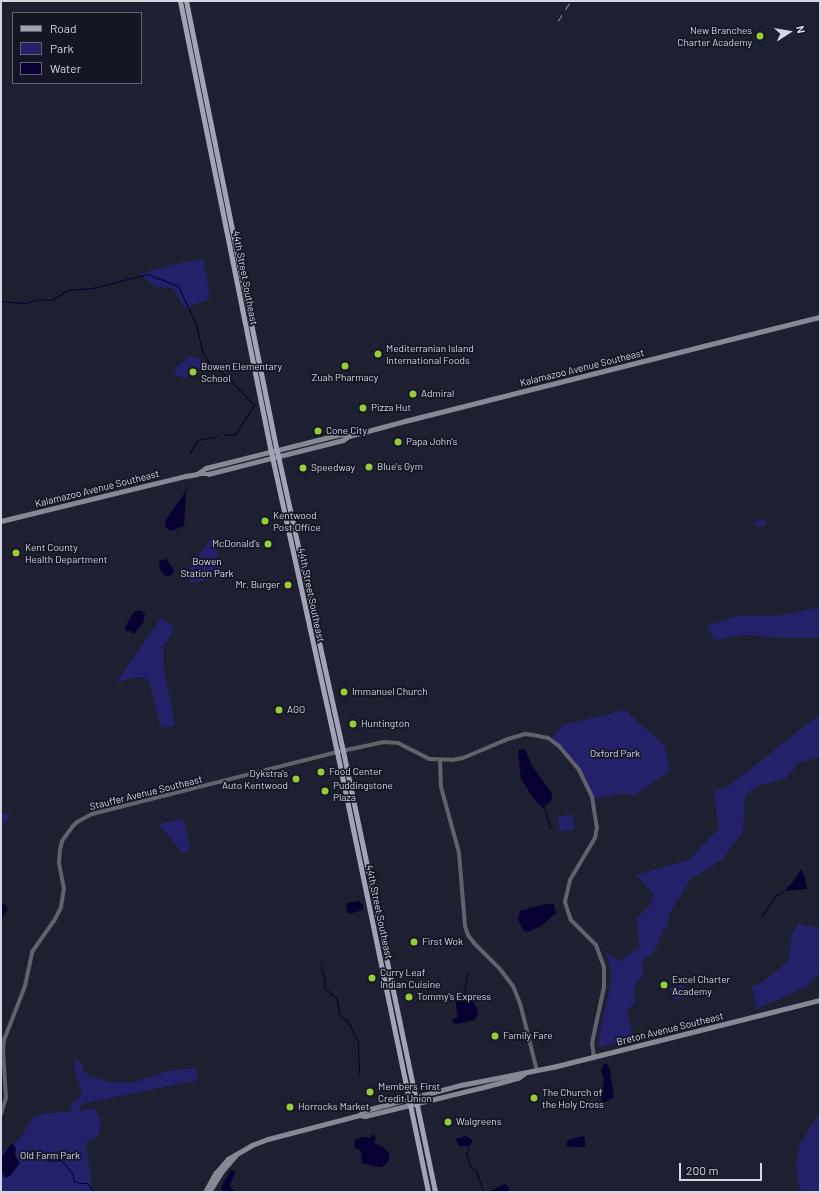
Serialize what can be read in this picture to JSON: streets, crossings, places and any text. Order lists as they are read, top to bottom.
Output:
{
  "streets": {
    "main road": ["44th Street Southeast", "Kalamazoo Avenue Southeast", "Breton Avenue Southeast"],
    "street": ["Stauffer Avenue Southeast"]
  },
  "crossings": [
    ["44th Street Southeast", "Kalamazoo Avenue Southeast"],
    ["44th Street Southeast", "Stauffer Avenue Southeast"],
    ["44th Street Southeast", "Breton Avenue Southeast"],
    ["Stauffer Avenue Southeast", "Breton Avenue Southeast"]
  ],
  "parks": ["Bowen Station Park", "Oxford Park", "Old Farm Park"],
  "places": [
    "New Branches Charter Academy",
    "Mediterranian Island International Foods",
    "Zuah Pharmacy",
    "Bowen Elementary School",
    "Admiral",
    "Pizza Hut",
    "Cone City",
    "Papa John's",
    "Blue's Gym",
    "Speedway",
    "Kentwood Post Office",
    "McDonald's",
    "Kent County Health Department",
    "Mr. Burger",
    "Immanuel Church",
    "AGO",
    "Huntington",
    "Food Center",
    "Dykstra's Auto Kentwood",
    "Puddingstone Plaza",
    "First Wok",
    "Curry Leaf Indian Cuisine",
    "Excel Charter Academy",
    "Tommy's Express",
    "Family Fare",
    "Members First Credit Union",
    "The Church of the Holy Cross",
    "Horrocks Market",
    "Walgreens"
  ],
  "legend": ["Road", "Park", "Water"],
  "scale_bar": "200 m",
  "north": "right"
}
